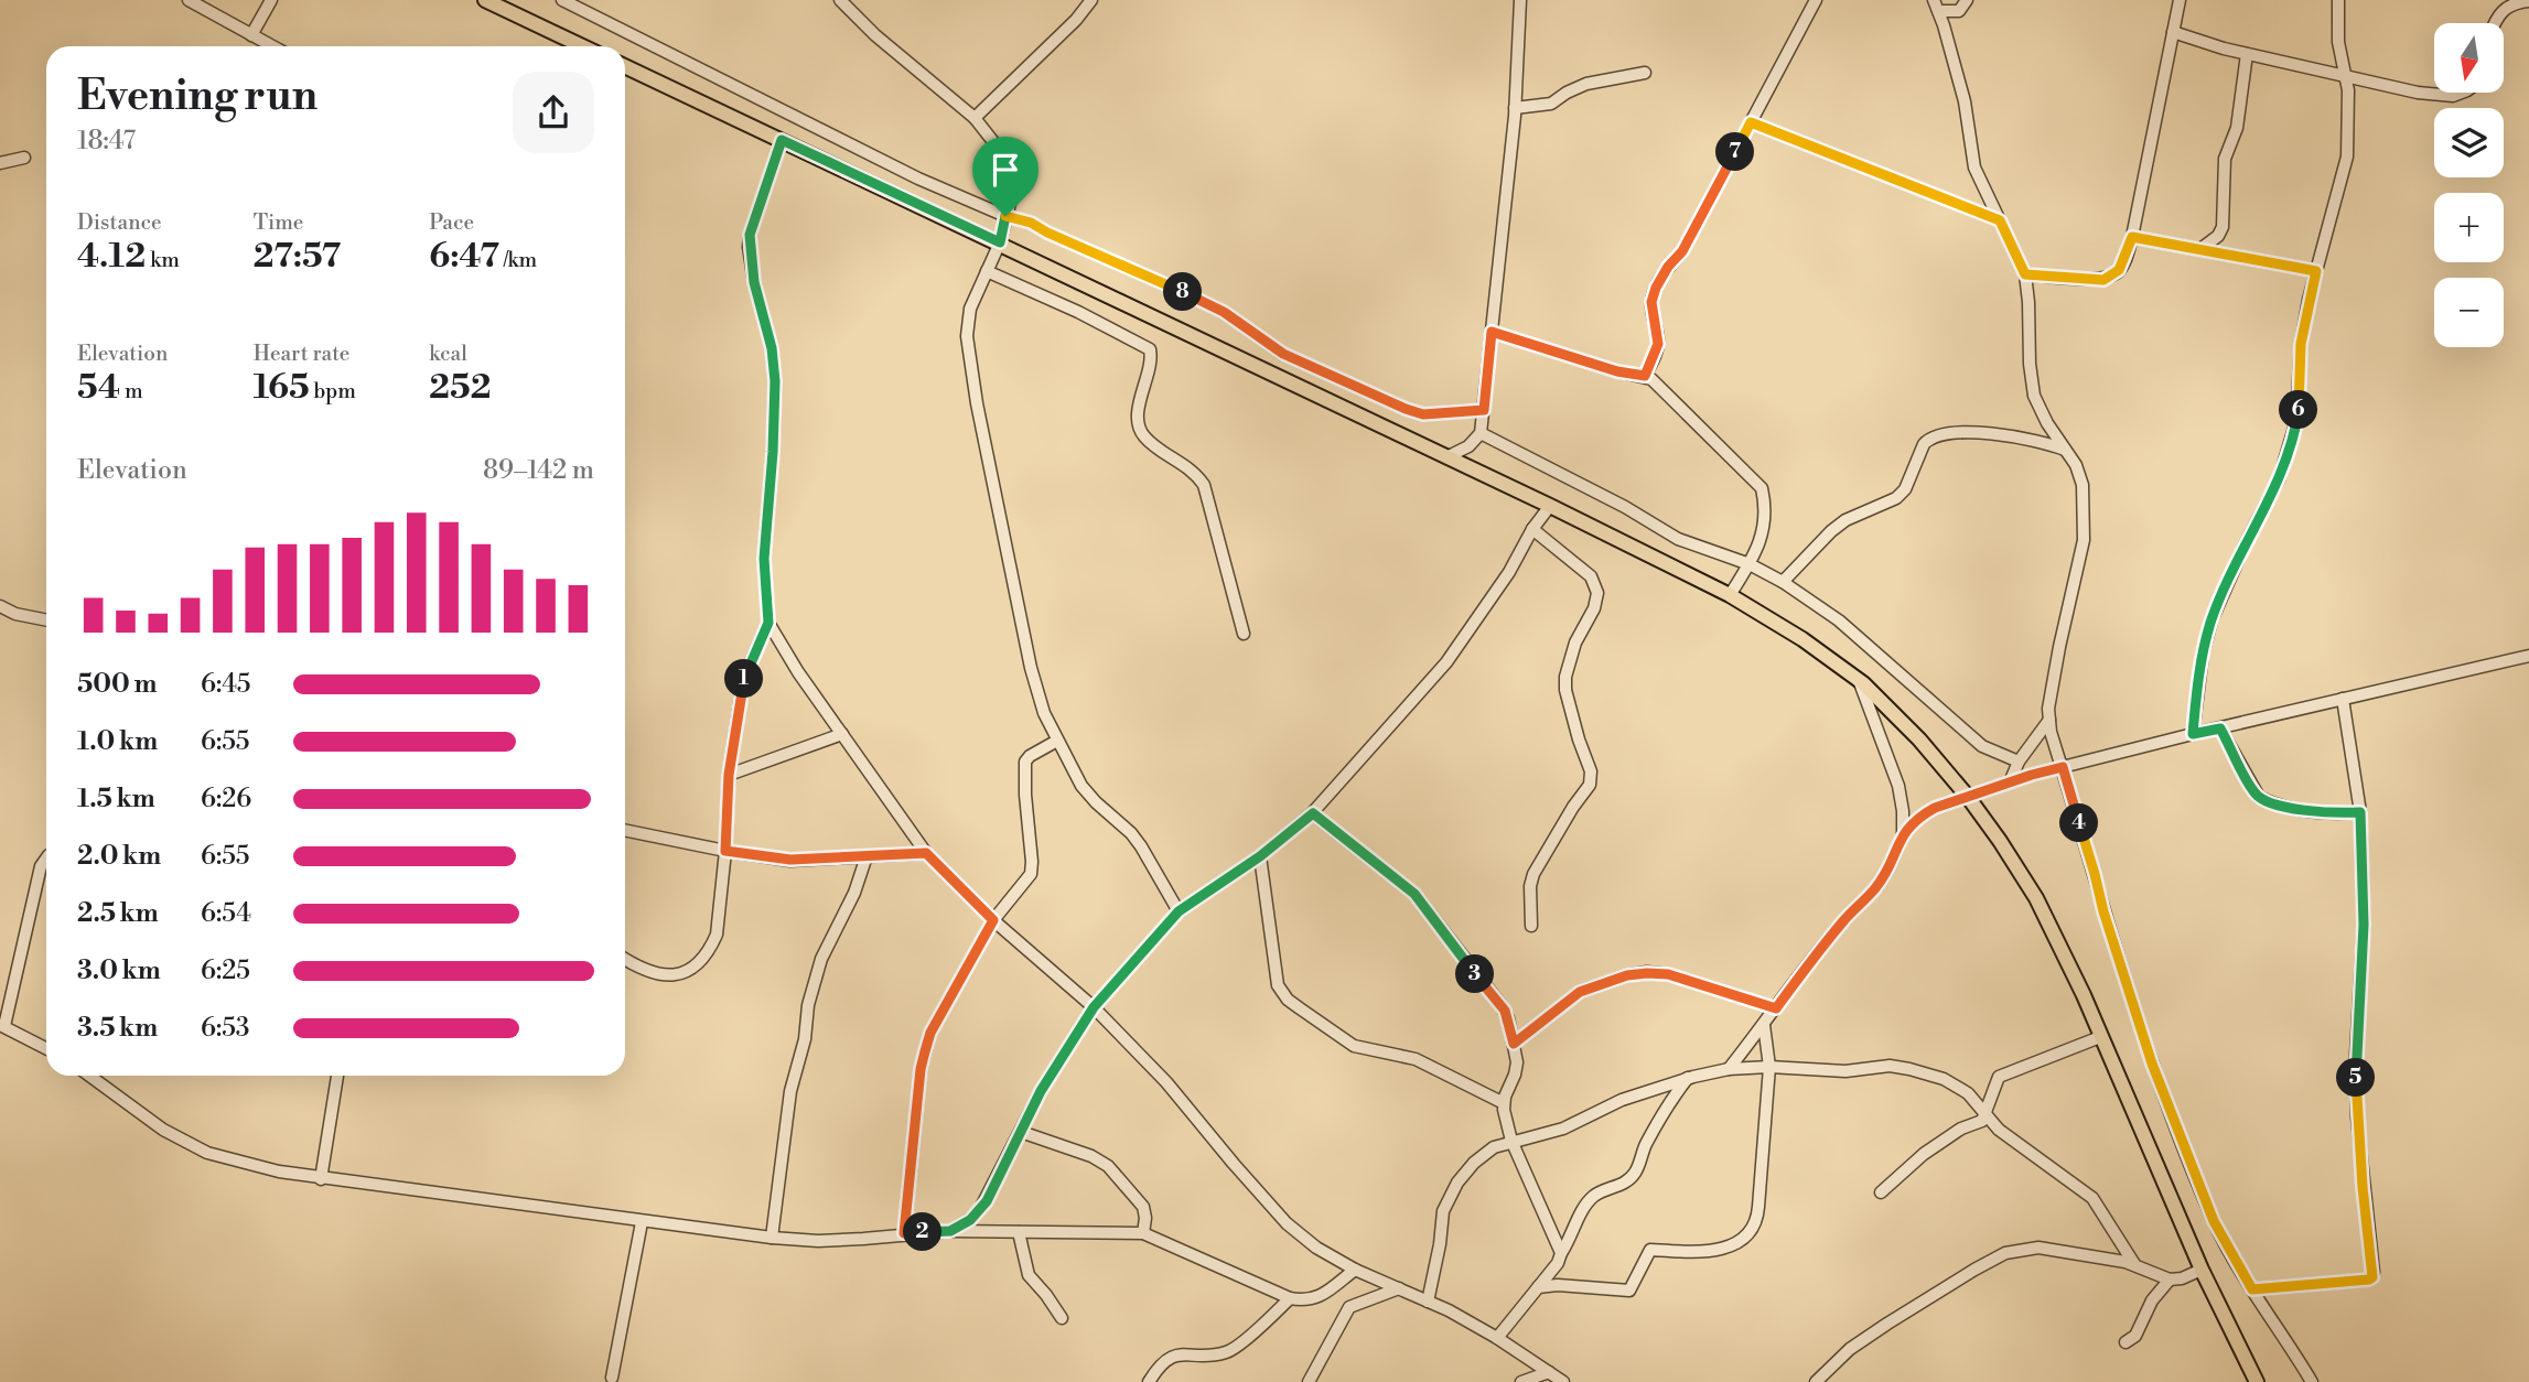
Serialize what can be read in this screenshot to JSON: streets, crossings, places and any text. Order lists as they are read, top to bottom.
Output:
{
  "north": "bottom",
  "page": {
    "map_buttons": ["+", "−"],
    "heading": ["Evening run", "18:47"],
    "pins": [
      "7",
      "8",
      "6",
      "1",
      "4",
      "3",
      "5",
      "2"
    ],
    "stats": [
      ["Distance", "4.12 km"],
      ["Time", "27:57"],
      ["Pace", "6:47 /km"],
      ["Elevation", "54 m"],
      ["Heart rate", "165 bpm"],
      ["kcal", "252"]
    ],
    "chart": ["Elevation", "89–142 m"],
    "list": [
      {
        "name": "500 m",
        "note": "6:45"
      },
      {
        "name": "1.0 km",
        "note": "6:55"
      },
      {
        "name": "1.5 km",
        "note": "6:26"
      },
      {
        "name": "2.0 km",
        "note": "6:55"
      },
      {
        "name": "2.5 km",
        "note": "6:54"
      },
      {
        "name": "3.0 km",
        "note": "6:25"
      },
      {
        "name": "3.5 km",
        "note": "6:53"
      }
    ]
  }
}
